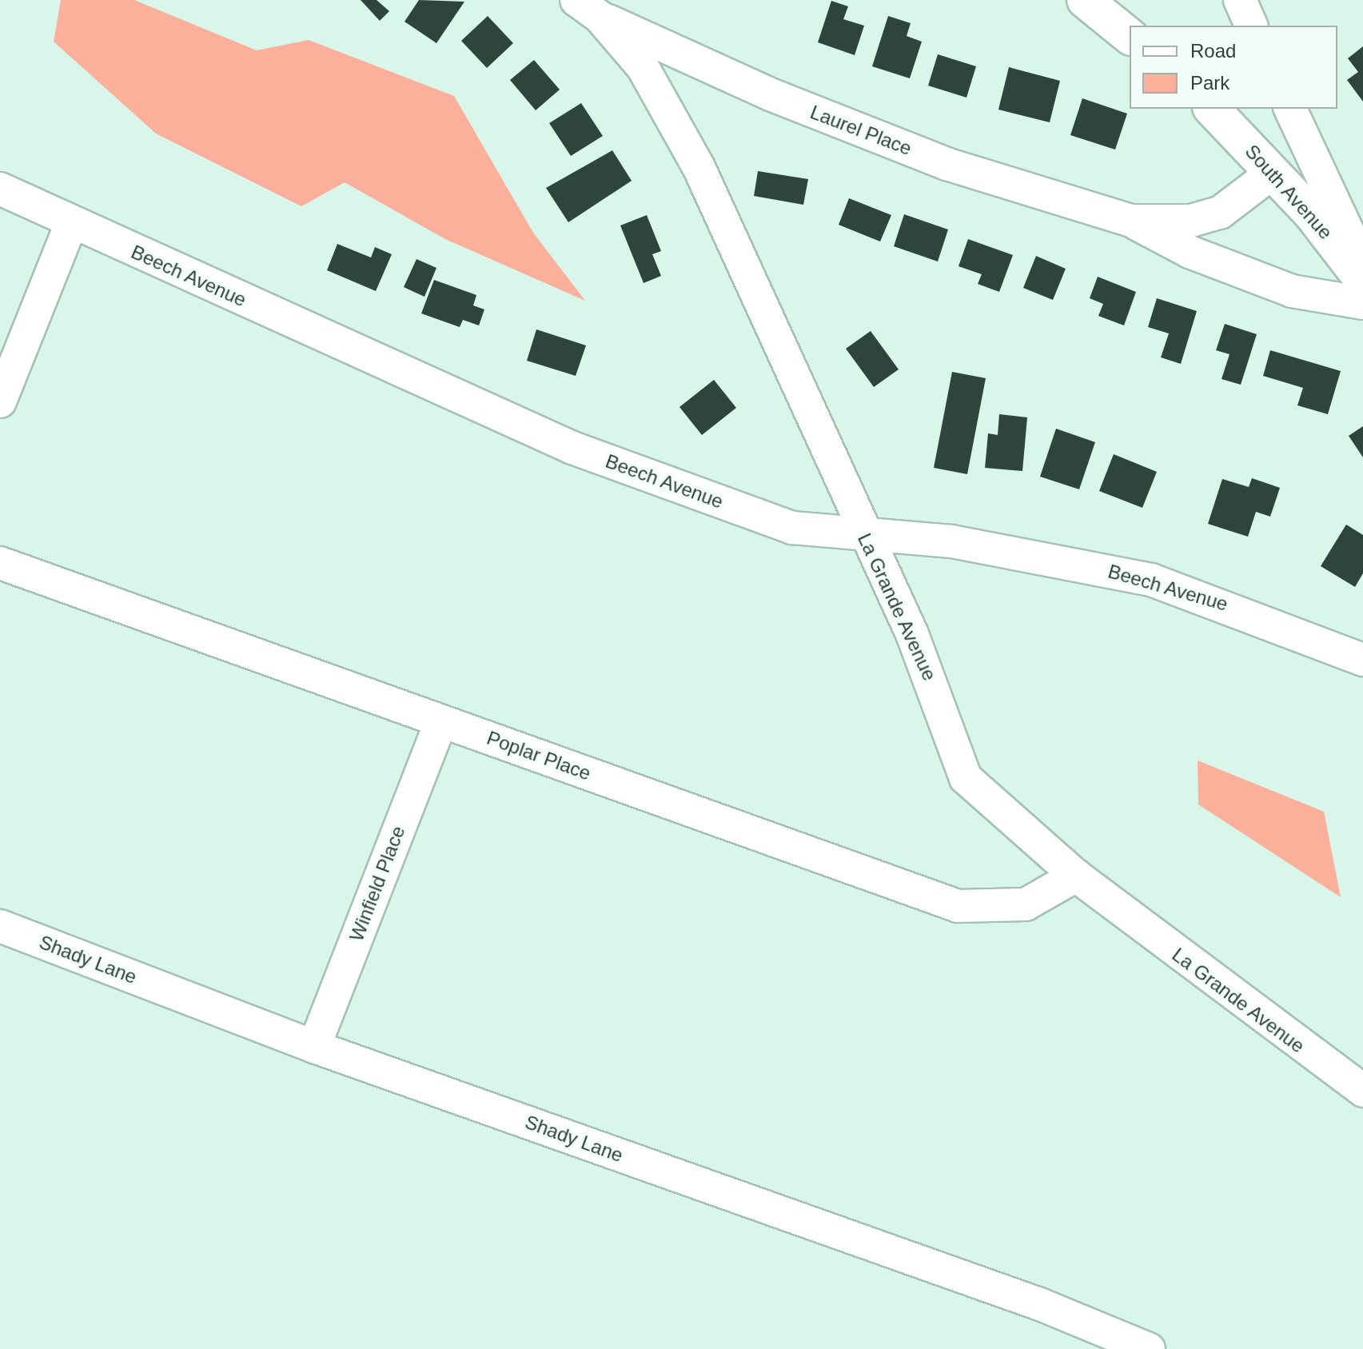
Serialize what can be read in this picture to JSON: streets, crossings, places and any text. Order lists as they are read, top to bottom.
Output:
{
  "streets": {
    "main road": ["South Avenue"],
    "street": [
      "Laurel Place",
      "Beech Avenue",
      "La Grande Avenue",
      "Poplar Place",
      "Winfield Place",
      "Shady Lane"
    ]
  },
  "crossings": [
    ["Laurel Place", "South Avenue"],
    ["Laurel Place", "La Grande Avenue"],
    ["Beech Avenue", "La Grande Avenue"],
    ["La Grande Avenue", "Poplar Place"],
    ["Poplar Place", "Winfield Place"],
    ["Winfield Place", "Shady Lane"]
  ],
  "legend": ["Road", "Park"]
}
